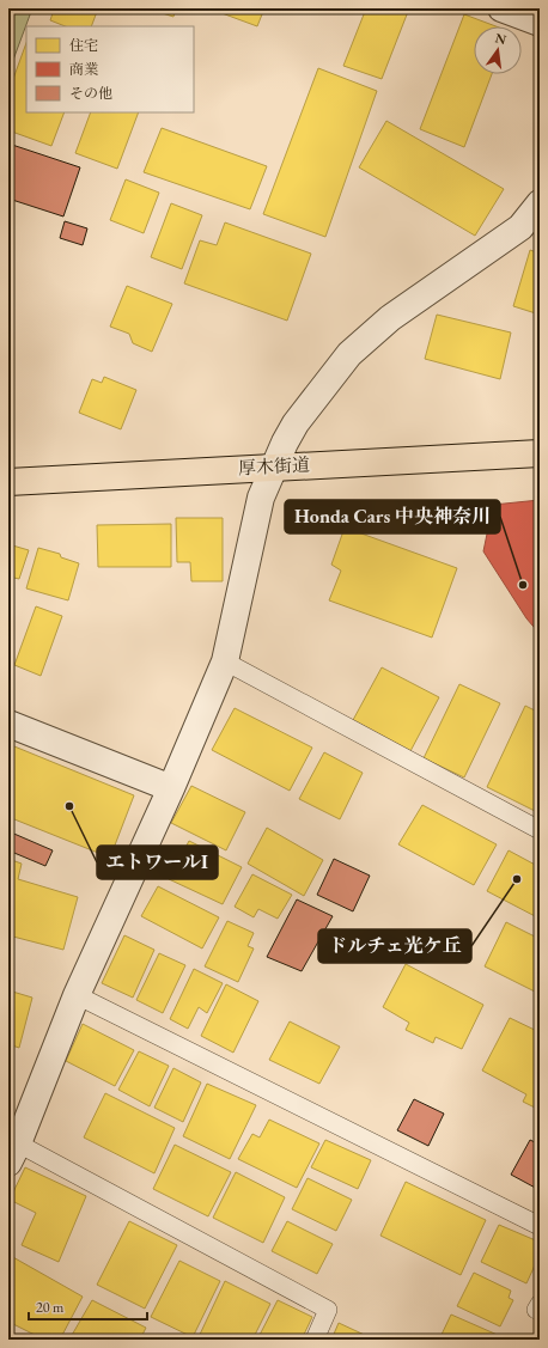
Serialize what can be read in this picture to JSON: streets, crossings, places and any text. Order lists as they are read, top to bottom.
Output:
{
  "streets": {
    "main road": ["厚木街道"]
  },
  "places": ["Honda Cars 中央神奈川", "エトワールⅠ", "ドルチェ光ケ丘"],
  "legend": ["住宅", "商業", "その他"],
  "scale_bar": "20 m",
  "north": "top"
}
